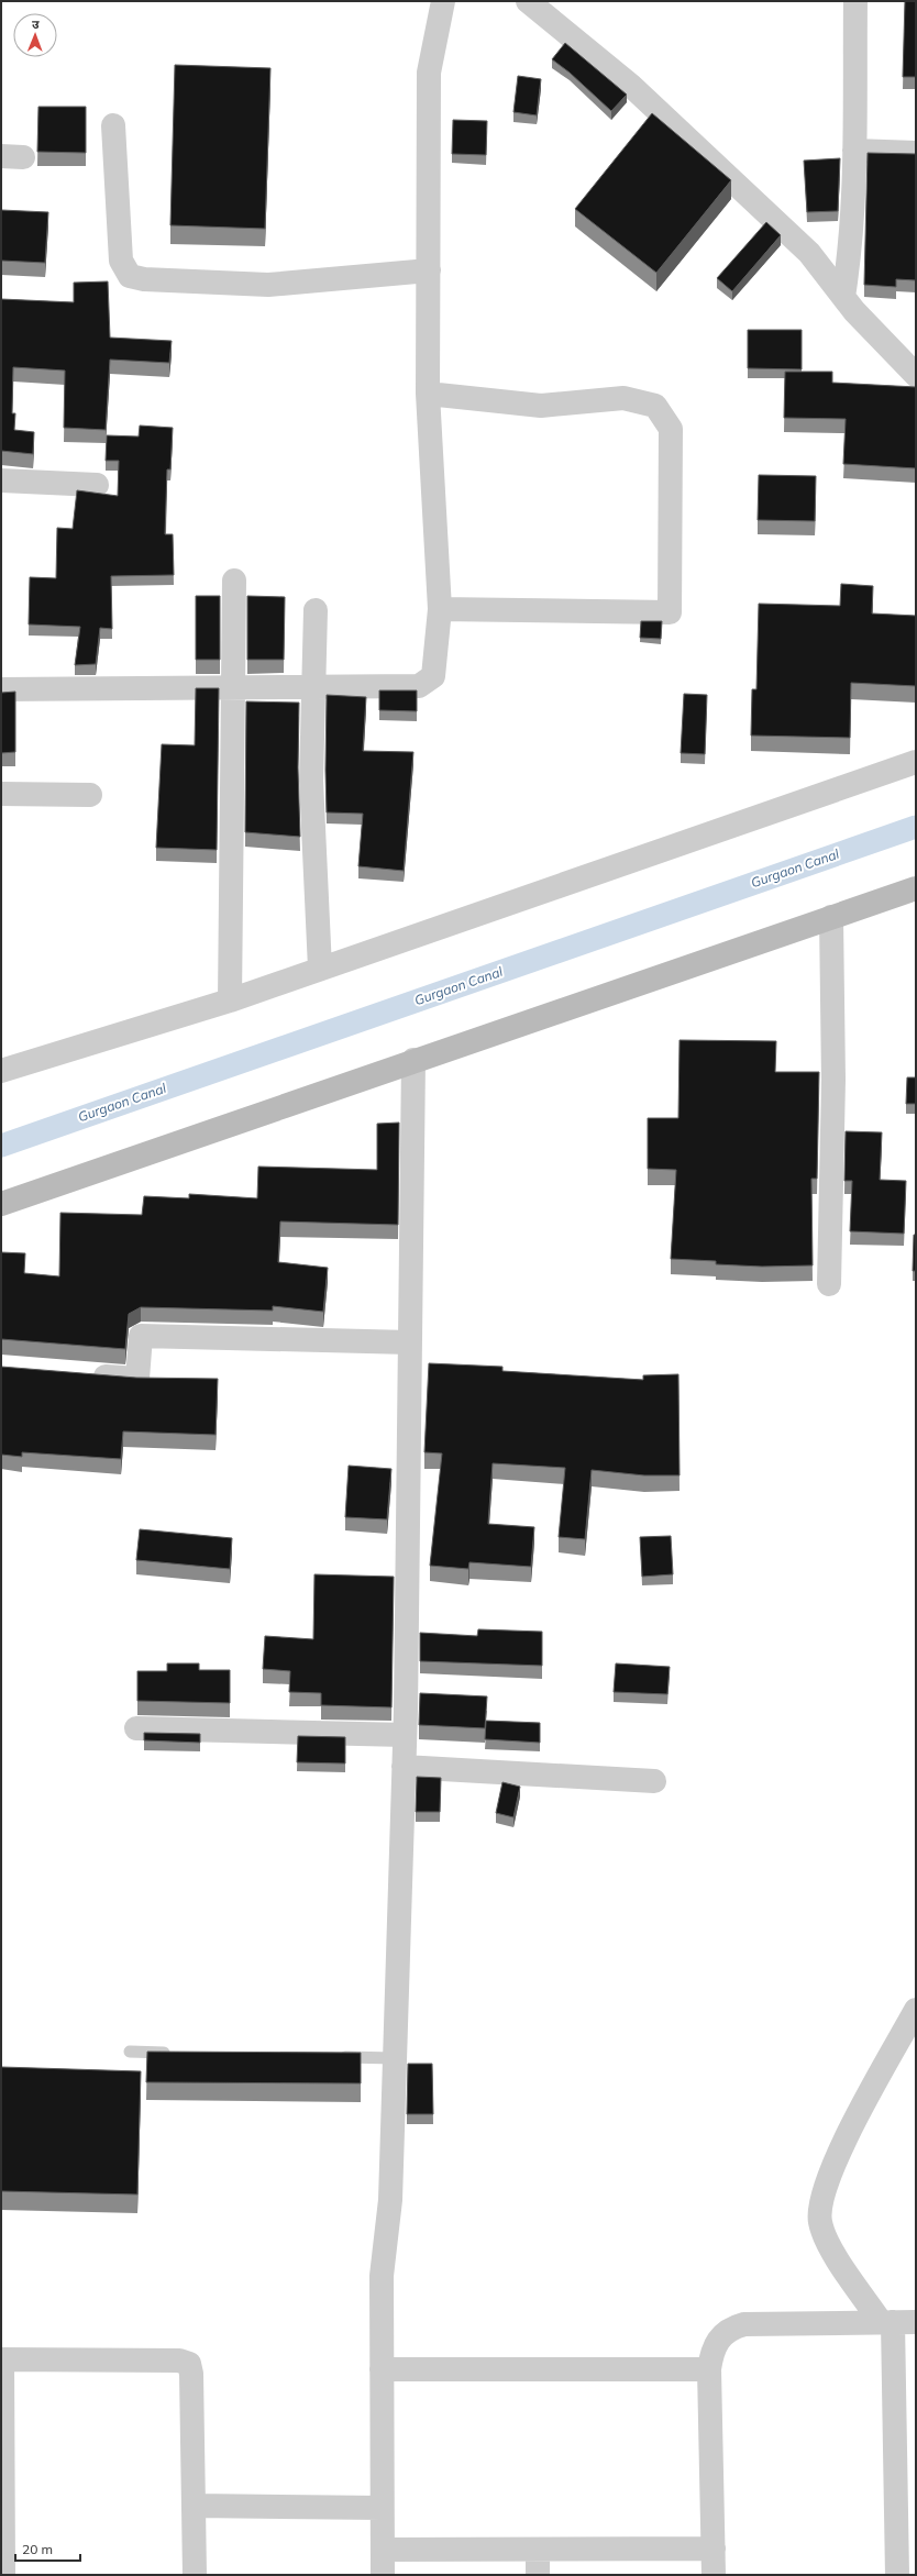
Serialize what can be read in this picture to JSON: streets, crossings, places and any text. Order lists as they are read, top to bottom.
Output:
{
  "water": ["Gurgaon Canal"],
  "scale_bar": "20 m",
  "north": "top"
}
